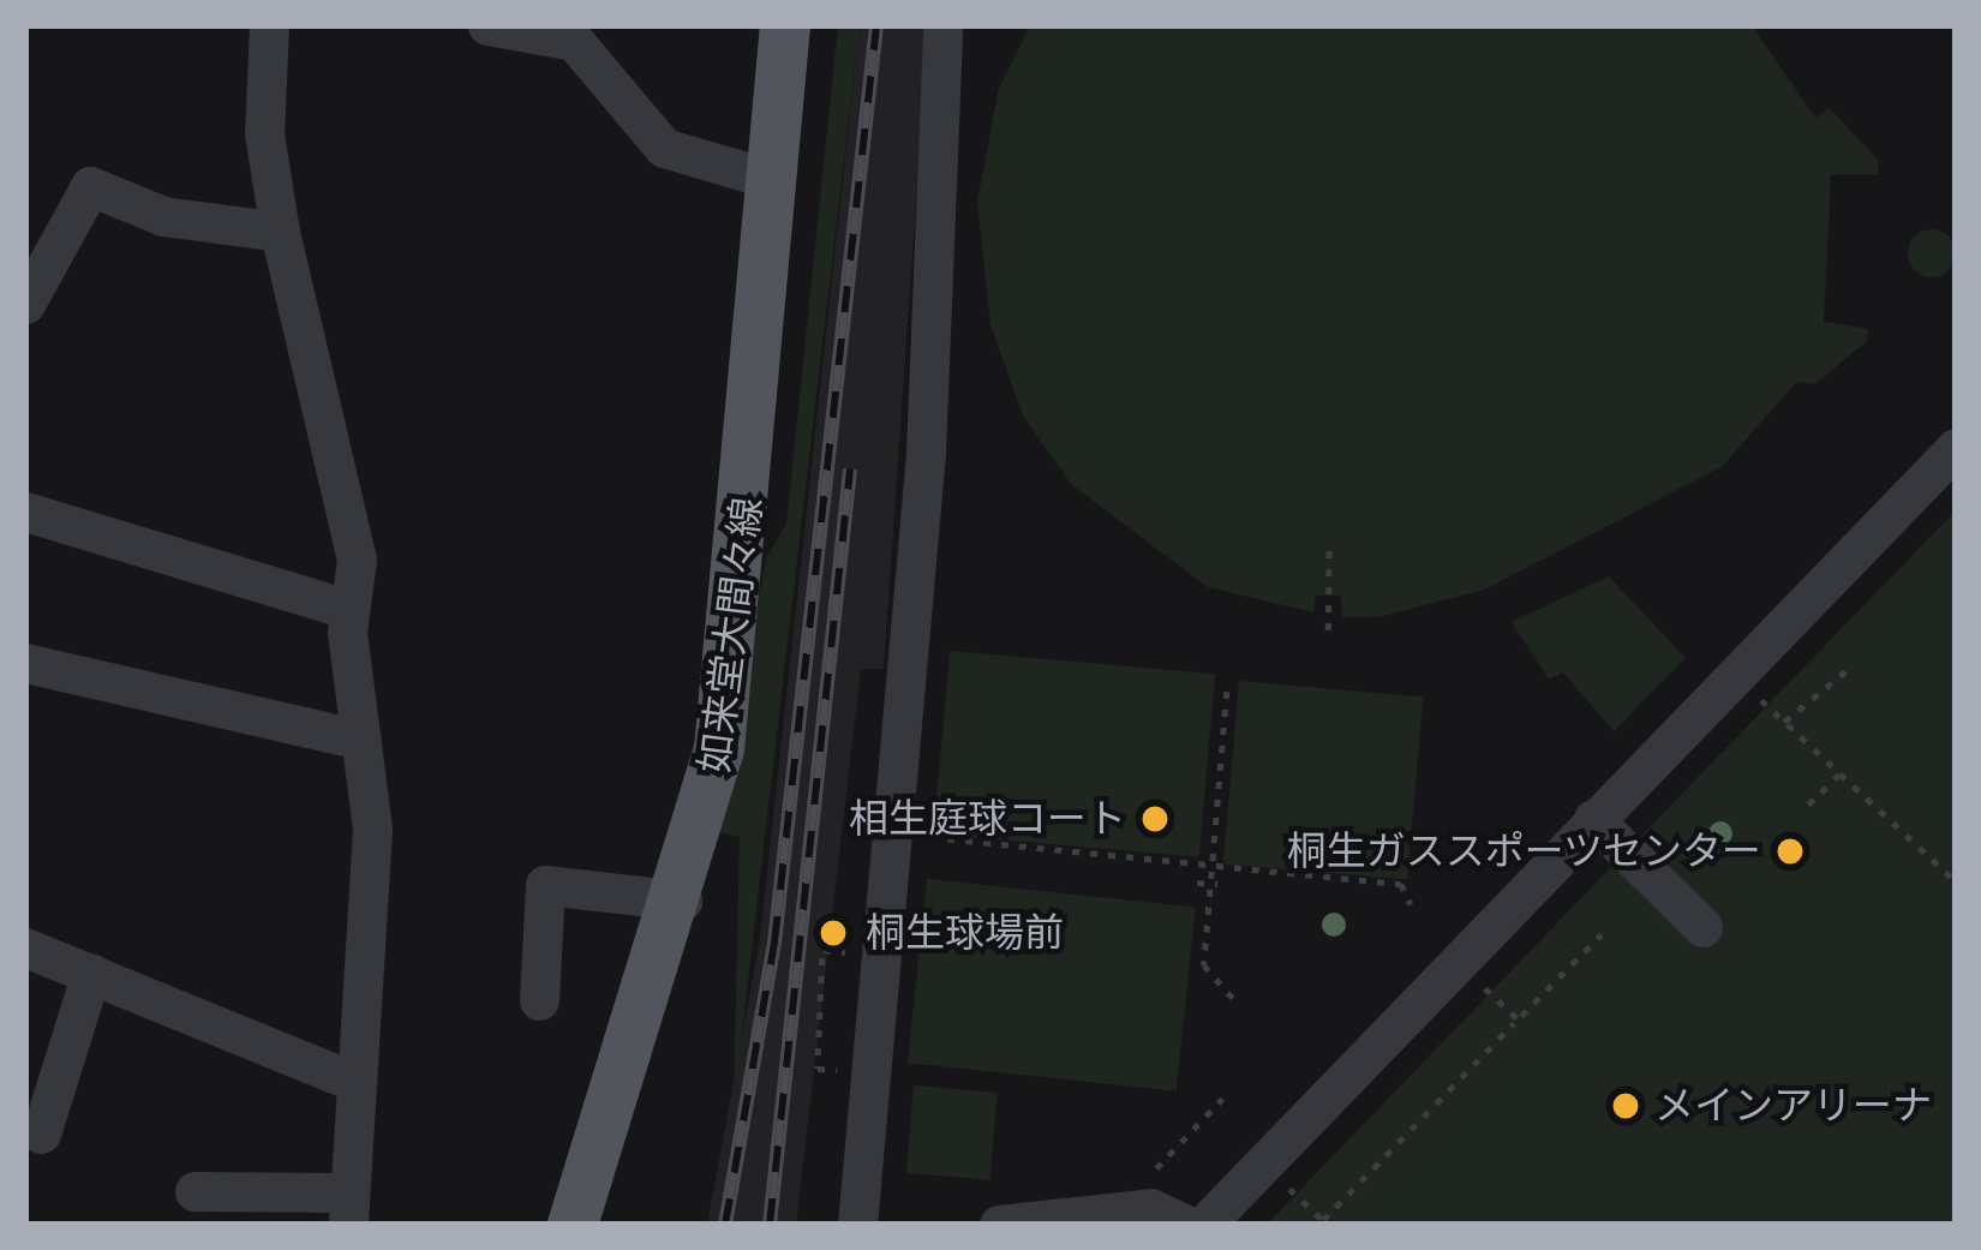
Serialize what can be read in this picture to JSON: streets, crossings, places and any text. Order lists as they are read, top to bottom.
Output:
{
  "streets": {
    "main road": ["如来堂大間々線"]
  },
  "places": [
    "相生庭球コート",
    "桐生ガススポーツセンター",
    "桐生球場前",
    "メインアリーナ"
  ]
}
